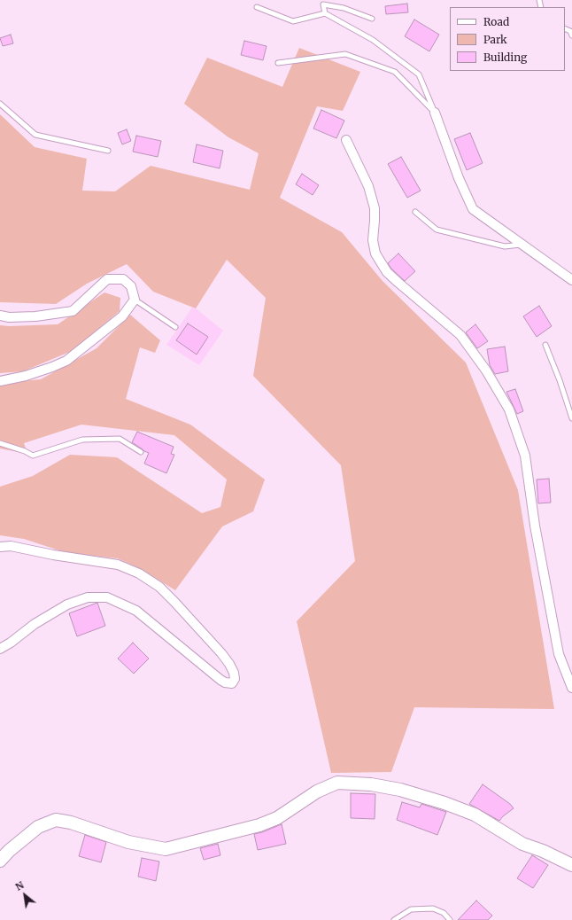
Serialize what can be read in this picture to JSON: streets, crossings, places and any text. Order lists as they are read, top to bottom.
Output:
{
  "legend": ["Road", "Park", "Building"],
  "north": "top left"
}
